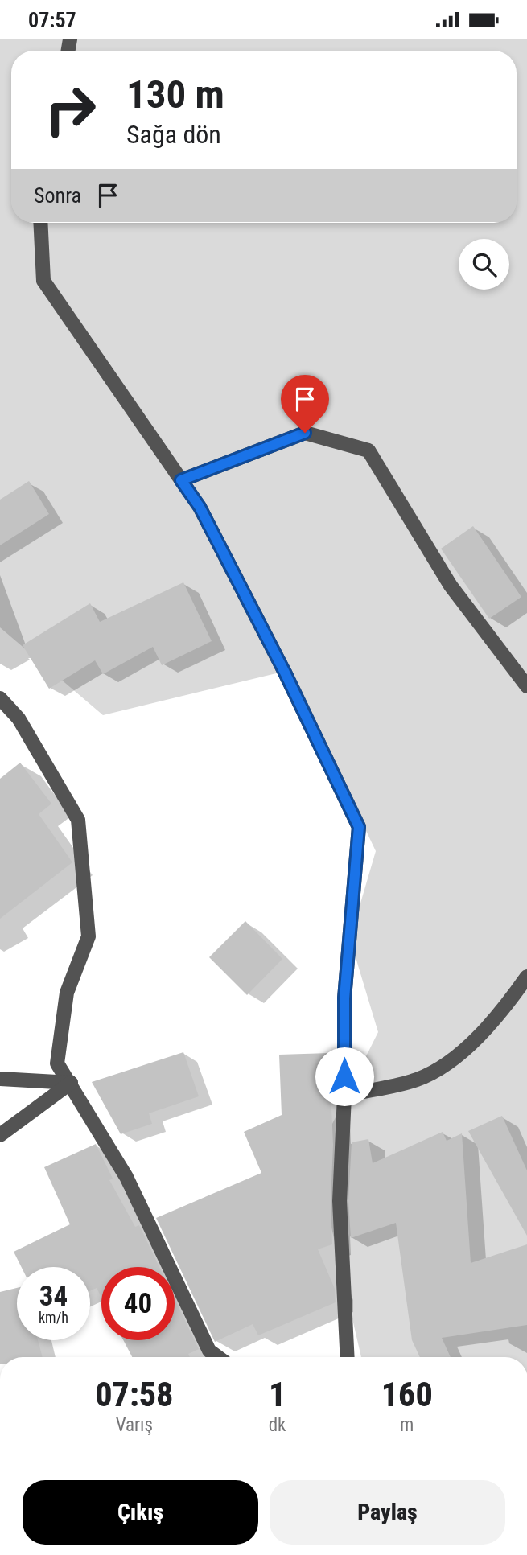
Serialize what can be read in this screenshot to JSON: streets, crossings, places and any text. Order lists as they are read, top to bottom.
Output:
{
  "page": {
    "status": "07:57",
    "turn": ["130 m", "Sağa dön"],
    "then": "Sonra",
    "speed": "34 km/h",
    "limit": "40",
    "eta": [
      "07:58",
      "Varış",
      "1",
      "dk",
      "160",
      "m"
    ],
    "buttons": ["Çıkış", "Paylaş"]
  }
}
